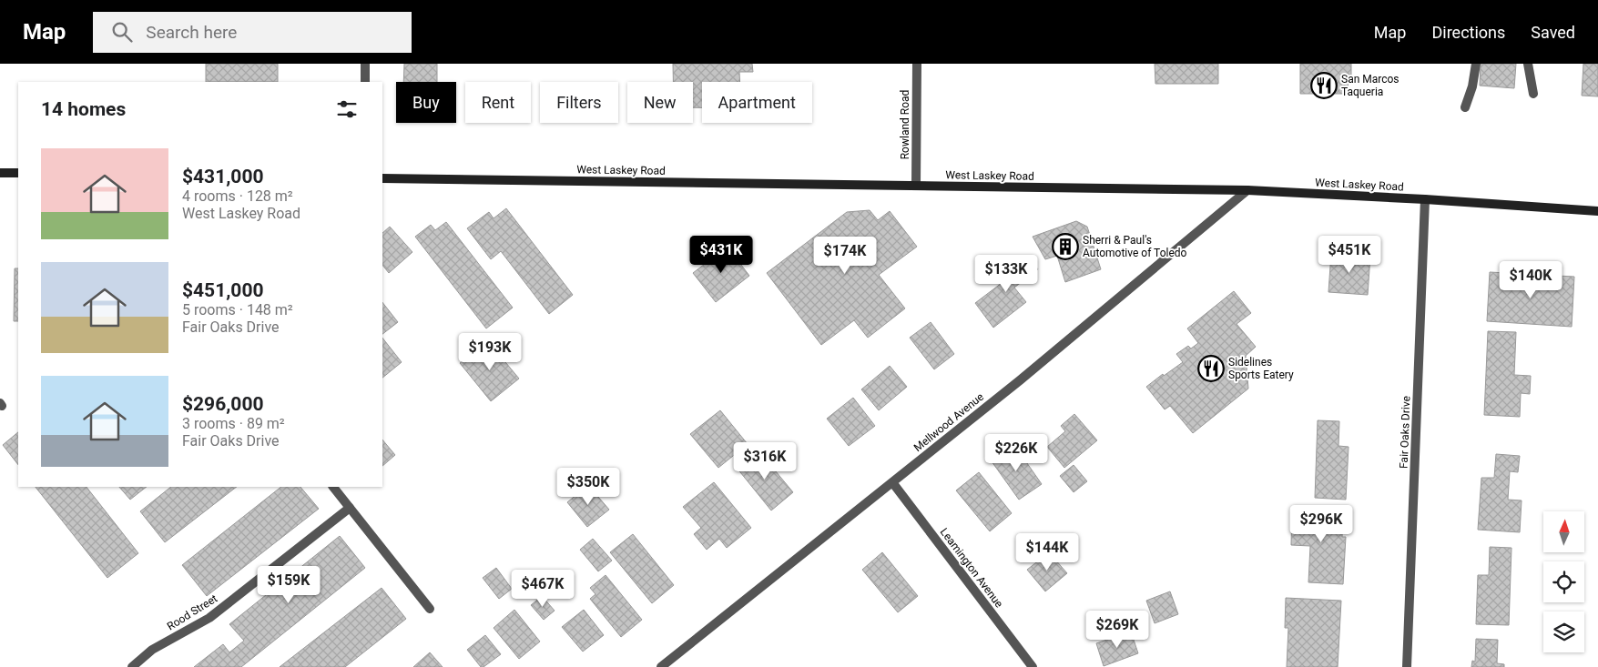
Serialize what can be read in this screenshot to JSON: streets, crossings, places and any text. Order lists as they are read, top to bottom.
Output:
{
  "streets": {
    "main road": ["West Laskey Road"],
    "street": [
      "Rowland Road",
      "Mellwood Avenue",
      "Fair Oaks Drive",
      "Leamington Avenue",
      "Rood Street"
    ]
  },
  "crossings": [
    ["Rowland Road", "West Laskey Road"],
    ["West Laskey Road", "Mellwood Avenue"],
    ["West Laskey Road", "Fair Oaks Drive"],
    ["Mellwood Avenue", "Leamington Avenue"]
  ],
  "places": {
    "restaurant": ["San Marcos Taqueria", "Sidelines Sports Eatery"],
    "building": ["Sherri & Paul's Automotive of Toledo"]
  },
  "north": "top",
  "page": {
    "header": "Map",
    "search": "Search here",
    "nav": ["Map", "Directions", "Saved"],
    "chip": [
      "Buy",
      "Rent",
      "Filters",
      "New",
      "Apartment"
    ],
    "heading": "14 homes",
    "list": [
      {
        "name": "$431,000",
        "note": "4 rooms · 128 m² · West Laskey Road"
      },
      {
        "name": "$451,000",
        "note": "5 rooms · 148 m² · Fair Oaks Drive"
      },
      {
        "name": "$296,000",
        "note": "3 rooms · 89 m² · Fair Oaks Drive"
      }
    ],
    "price": [
      "$431K",
      "$451K",
      "$174K",
      "$133K",
      "$140K",
      "$193K",
      "$226K",
      "$316K",
      "$350K",
      "$296K",
      "$144K",
      "$159K",
      "$467K",
      "$269K"
    ]
  }
}
